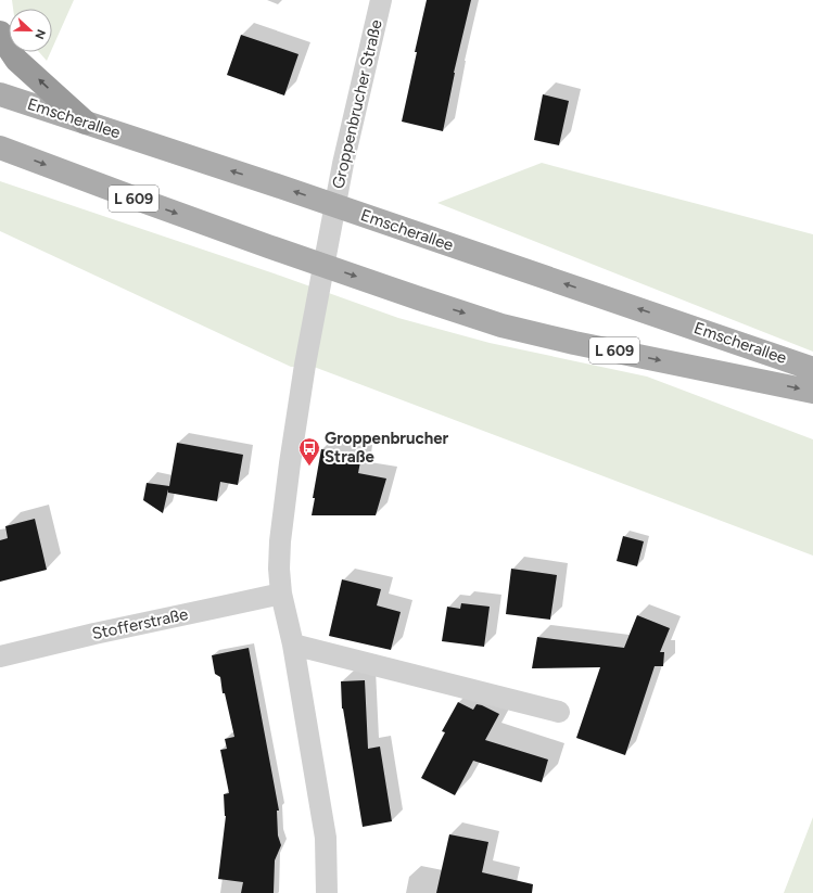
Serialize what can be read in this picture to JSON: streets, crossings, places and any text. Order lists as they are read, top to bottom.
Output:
{
  "streets": {
    "main road": ["Emscherallee", "L 609"],
    "street": ["Groppenbrucher Straße", "Stofferstraße"]
  },
  "crossings": [
    ["Groppenbrucher Straße", "Stofferstraße"]
  ],
  "places": {
    "bus stop": ["Groppenbrucher Straße"]
  },
  "north": "right"
}
